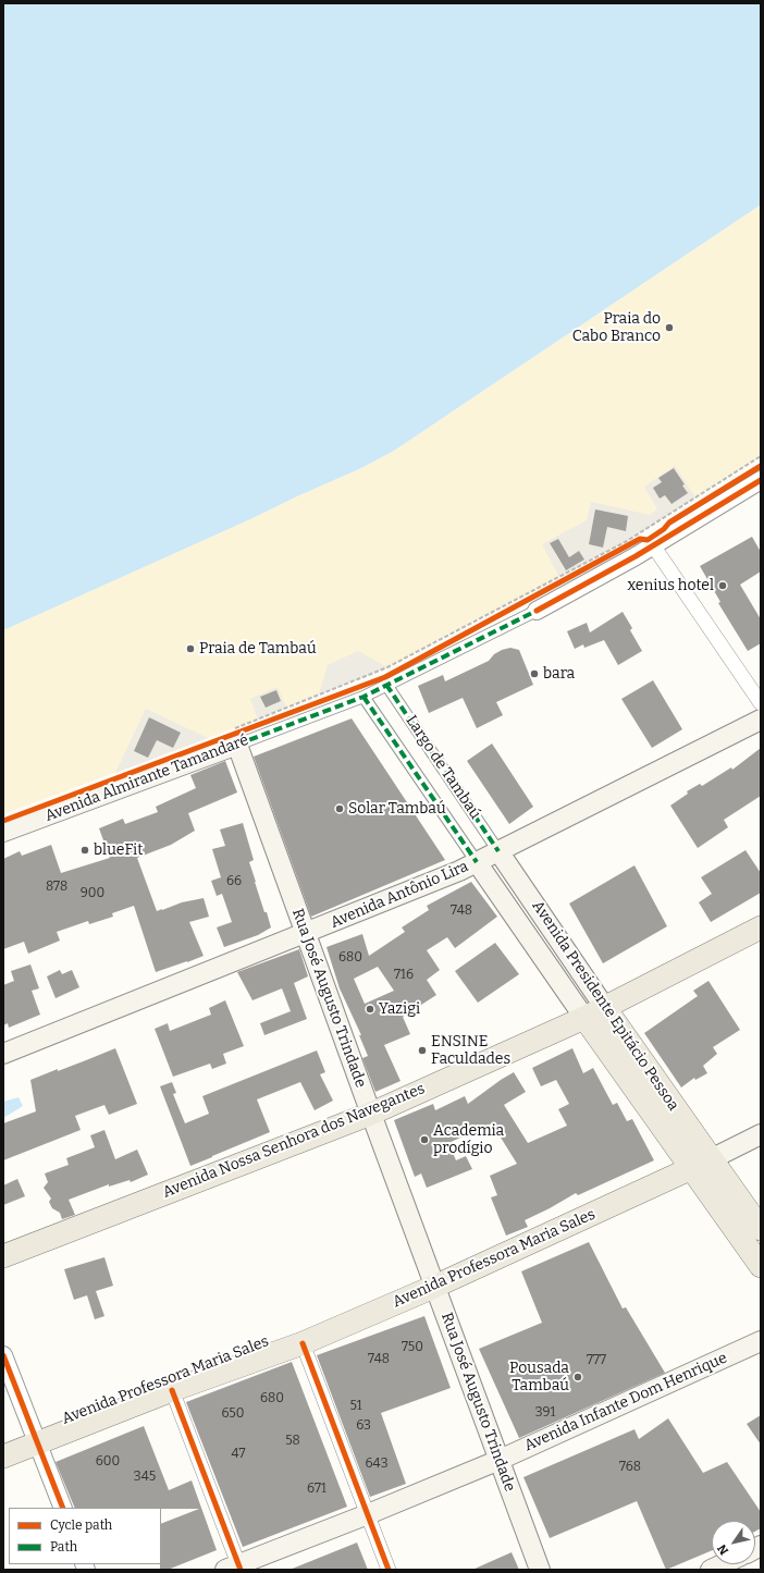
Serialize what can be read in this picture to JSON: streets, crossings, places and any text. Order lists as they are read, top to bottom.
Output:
{
  "streets": {
    "main road": [
      "Avenida Almirante Tamandaré",
      "Avenida Antônio Lira",
      "Rua José Augusto Trindade",
      "Avenida Presidente Epitácio Pessoa",
      "Avenida Nossa Senhora dos Navegantes",
      "Avenida Professora Maria Sales",
      "Avenida Infante Dom Henrique"
    ],
    "street": ["Largo de Tambaú"]
  },
  "crossings": [
    ["Largo de Tambaú", "Avenida Almirante Tamandaré"],
    ["Largo de Tambaú", "Avenida Antônio Lira"],
    ["Largo de Tambaú", "Avenida Presidente Epitácio Pessoa"],
    ["Avenida Almirante Tamandaré", "Rua José Augusto Trindade"],
    ["Avenida Antônio Lira", "Rua José Augusto Trindade"],
    ["Avenida Antônio Lira", "Avenida Presidente Epitácio Pessoa"],
    ["Rua José Augusto Trindade", "Avenida Nossa Senhora dos Navegantes"],
    ["Rua José Augusto Trindade", "Avenida Professora Maria Sales"],
    ["Rua José Augusto Trindade", "Avenida Infante Dom Henrique"],
    ["Avenida Presidente Epitácio Pessoa", "Avenida Nossa Senhora dos Navegantes"],
    ["Avenida Presidente Epitácio Pessoa", "Avenida Professora Maria Sales"]
  ],
  "places": [
    "Praia do Cabo Branco",
    "xenius hotel",
    "Praia de Tambaú",
    "bara",
    "Solar Tambaú",
    "blueFit",
    "Yazigi",
    "ENSINE Faculdades",
    "Academia prodígio",
    "Pousada Tambaú"
  ],
  "house_numbers": [
    "66",
    "878",
    "900",
    "748",
    "680",
    "716",
    "750",
    "748",
    "777",
    "680",
    "51",
    "391",
    "650",
    "63",
    "58",
    "47",
    "600",
    "643",
    "768",
    "345",
    "671"
  ],
  "legend": ["Cycle path", "Path"],
  "north": "bottom left"
}
